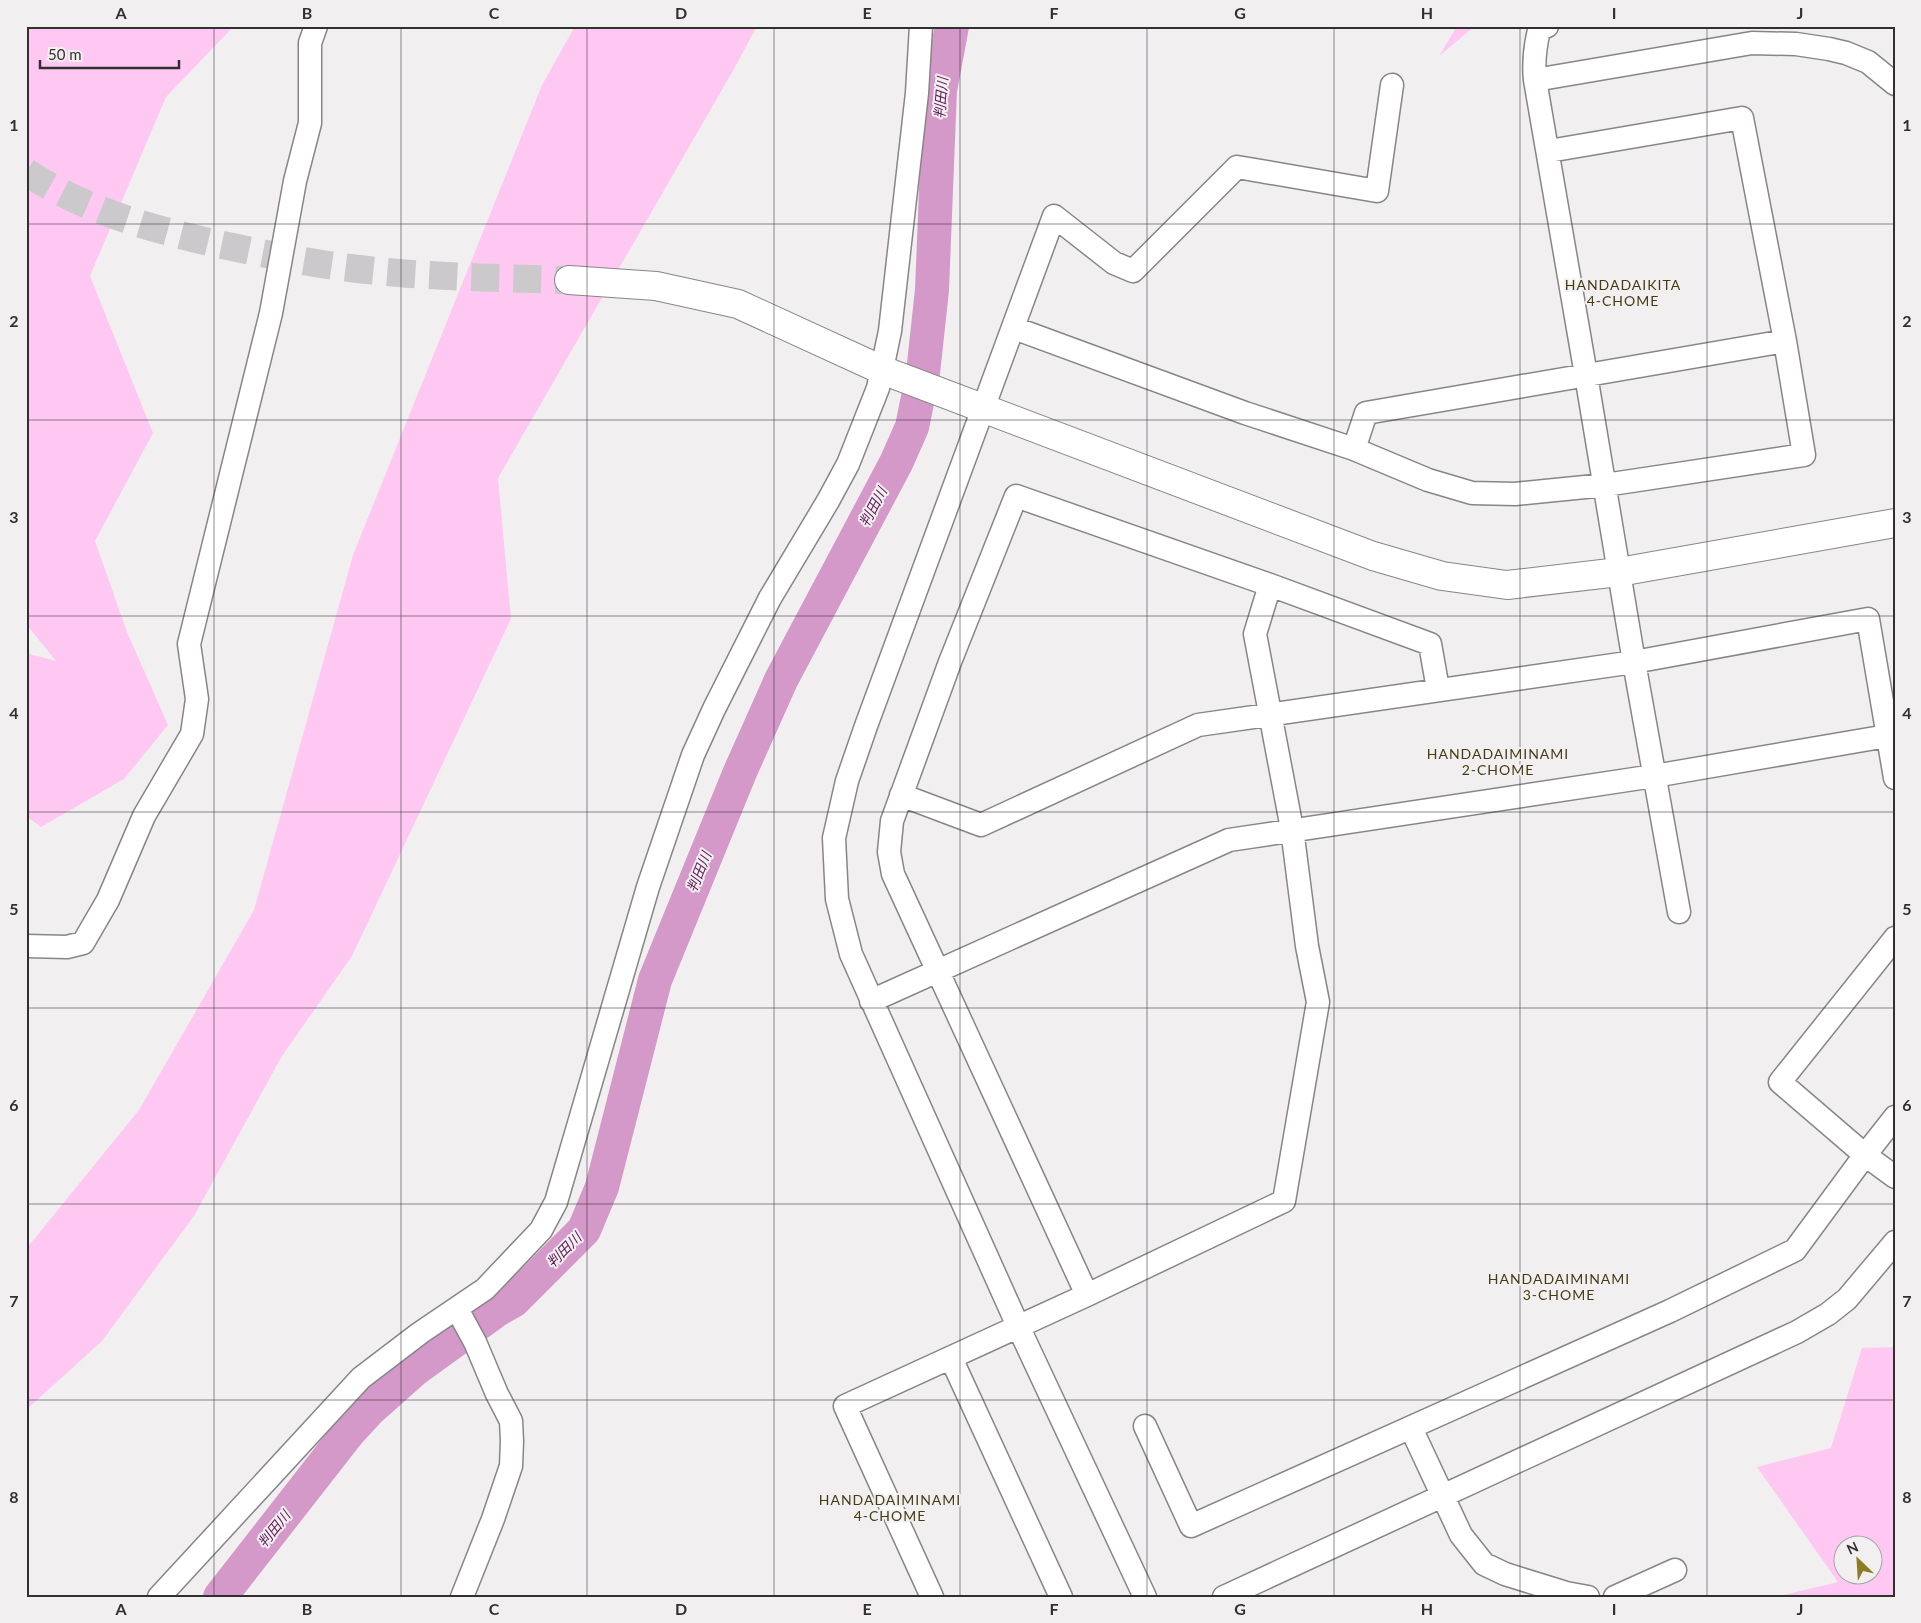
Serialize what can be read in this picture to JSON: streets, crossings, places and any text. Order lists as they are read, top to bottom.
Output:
{
  "districts": [
    "HANDADAIKITA 4-CHOME",
    "HANDADAIMINAMI 2-CHOME",
    "HANDADAIMINAMI 3-CHOME",
    "HANDADAIMINAMI 4-CHOME"
  ],
  "water": ["判田川"],
  "scale_bar": "50 m",
  "north": "top left",
  "grid": {
    "columns": [
      "A",
      "B",
      "C",
      "D",
      "E",
      "F",
      "G",
      "H",
      "I",
      "J"
    ],
    "rows": [
      "1",
      "2",
      "3",
      "4",
      "5",
      "6",
      "7",
      "8"
    ]
  }
}
